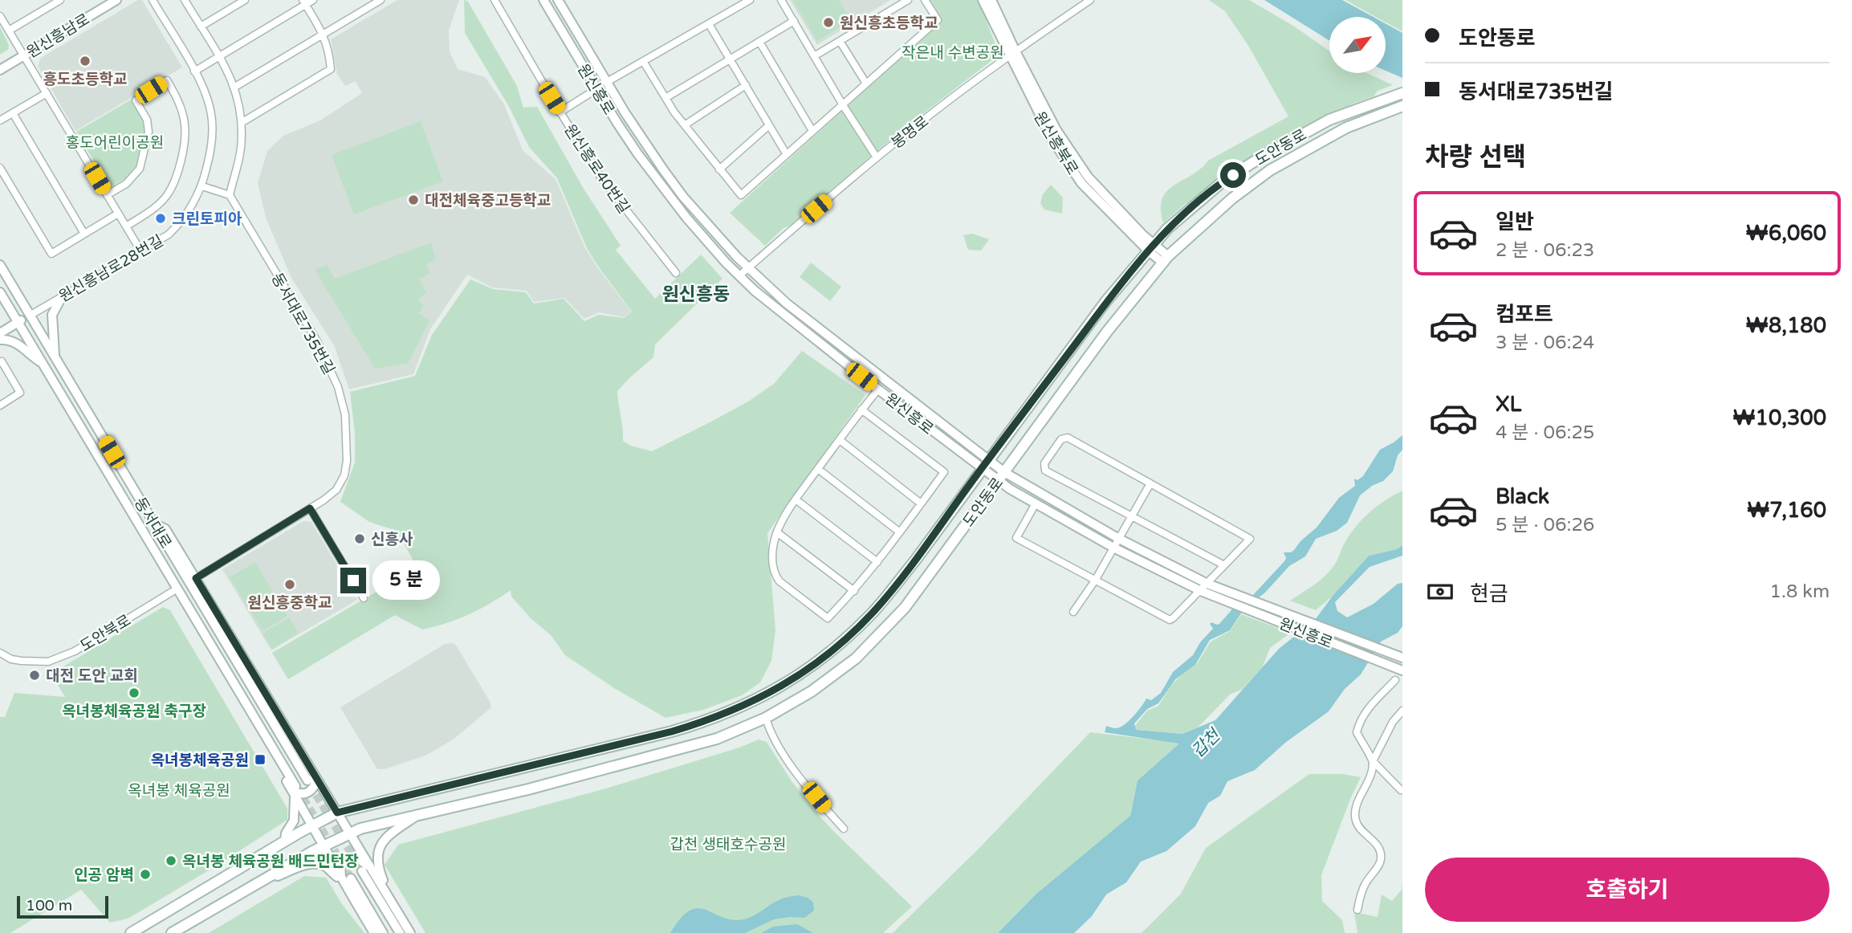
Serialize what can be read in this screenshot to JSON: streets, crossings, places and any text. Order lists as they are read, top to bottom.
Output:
{
  "streets": {
    "main road": ["도안동로"],
    "street": [
      "원신흥남로",
      "원신흥로",
      "봉명로",
      "원신흥북로",
      "원신흥로40번길",
      "원신흥남로28번길",
      "동서대로735번길",
      "동서대로",
      "도안북로"
    ]
  },
  "crossings": [
    ["원신흥로", "봉명로"],
    ["원신흥로", "도안동로"],
    ["봉명로", "원신흥북로"],
    ["원신흥북로", "도안동로"],
    ["원신흥남로28번길", "동서대로"]
  ],
  "districts": ["원신흥동"],
  "water": ["갑천"],
  "parks": [
    "작은내 수변공원",
    "홍도어린이공원",
    "옥녀봉 체육공원",
    "갑천 생태호수공원"
  ],
  "places": {
    "other": [
      "원신흥초등학교",
      "흥도초등학교",
      "대전체육중고등학교",
      "크린토피아",
      "신흥사",
      "원신흥중학교",
      "대전 도안 교회",
      "옥녀봉체육공원 축구장",
      "옥녀봉 체육공원 배드민턴장",
      "인공 암벽"
    ],
    "transit": ["옥녀봉체육공원"]
  },
  "scale_bar": "100 m",
  "north": "top right",
  "page": {
    "banner": ["도안동로", "동서대로735번길"],
    "heading": "차량 선택",
    "list": [
      {
        "name": "일반",
        "note": "2 분 · 06:23",
        "value": "₩6,060"
      },
      {
        "name": "컴포트",
        "note": "3 분 · 06:24",
        "value": "₩8,180"
      },
      {
        "name": "XL",
        "note": "4 분 · 06:25",
        "value": "₩10,300"
      },
      {
        "name": "Black",
        "note": "5 분 · 06:26",
        "value": "₩7,160"
      }
    ],
    "bubble": "5 분",
    "pay": ["현금", "1.8 km"],
    "buttons": "호출하기",
    "scale": "100 m"
  }
}
